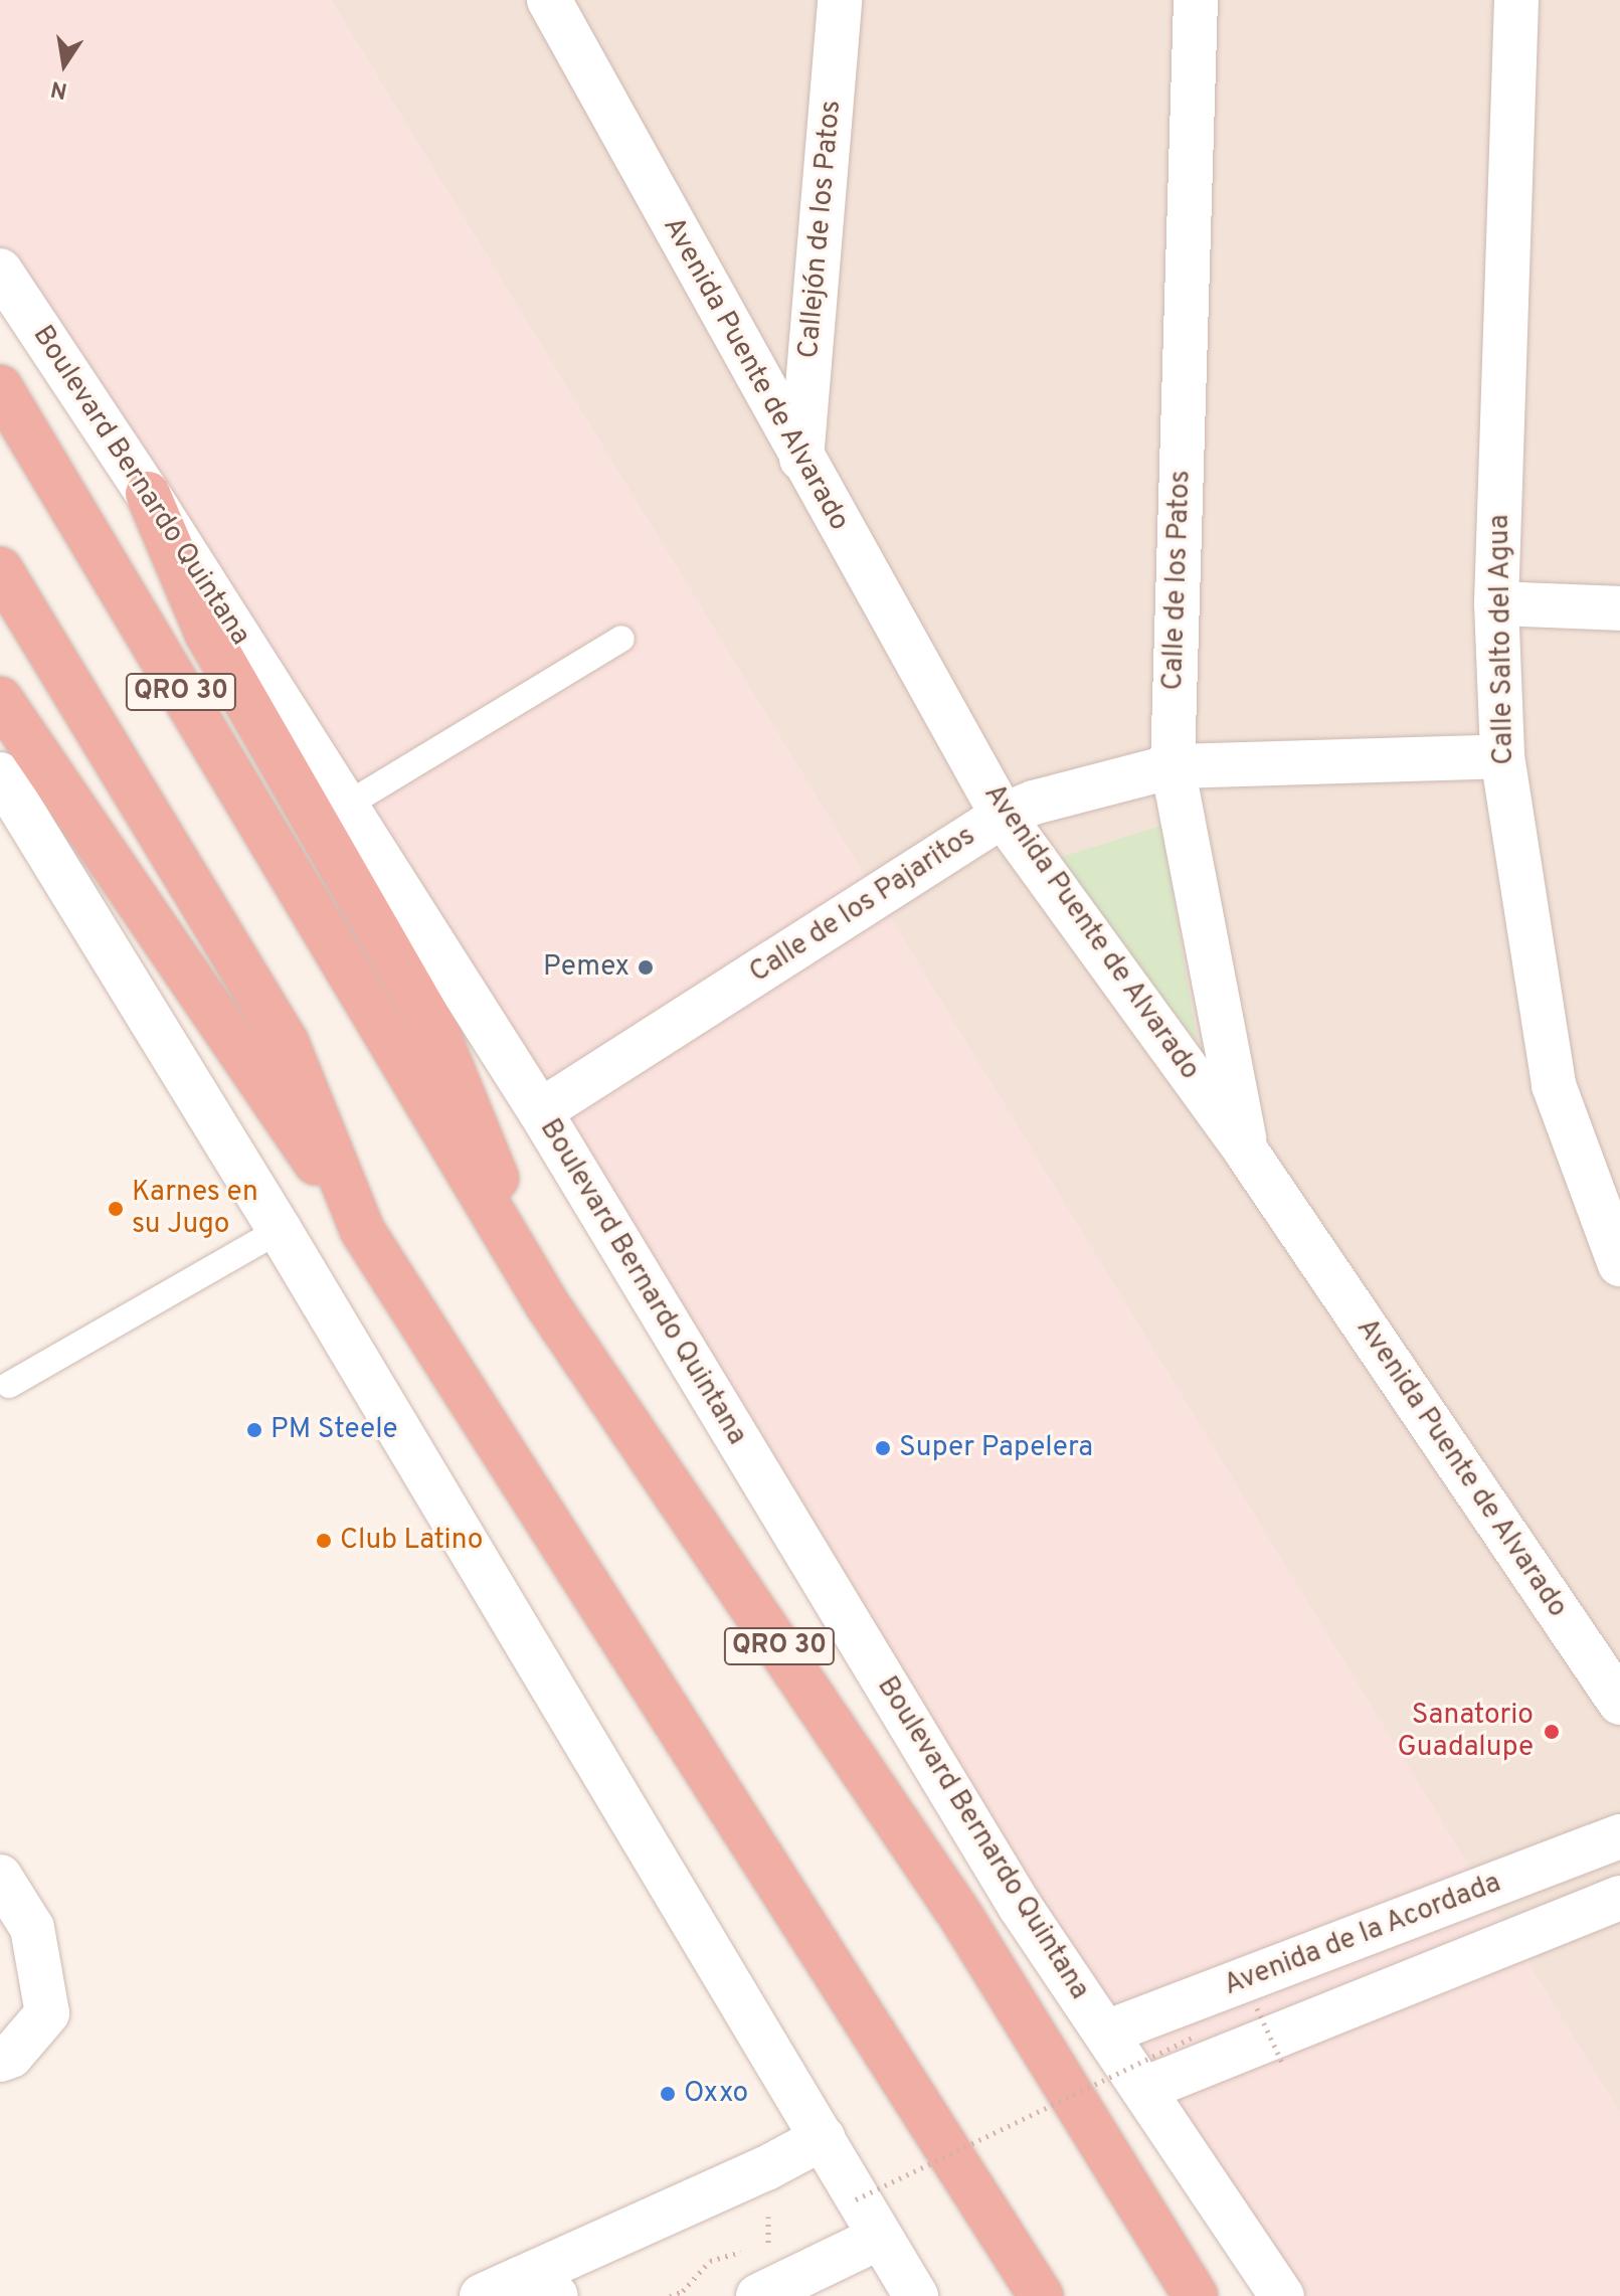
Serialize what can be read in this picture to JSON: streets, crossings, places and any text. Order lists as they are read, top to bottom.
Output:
{
  "streets": {
    "highway": ["Boulevard Bernardo Quintana", "QRO 30"],
    "street": [
      "Callejón de los Patos",
      "Avenida Puente de Alvarado",
      "Calle de los Patos",
      "Calle Salto del Agua",
      "Calle de los Pajaritos",
      "Avenida de la Acordada"
    ]
  },
  "crossings": [
    ["Callejón de los Patos", "Avenida Puente de Alvarado"],
    ["Avenida Puente de Alvarado", "Calle de los Patos"],
    ["Avenida Puente de Alvarado", "Calle de los Pajaritos"],
    ["Boulevard Bernardo Quintana", "Calle de los Pajaritos"],
    ["Boulevard Bernardo Quintana", "Avenida de la Acordada"],
    ["Calle de los Patos", "Calle de los Pajaritos"],
    ["Calle Salto del Agua", "Calle de los Pajaritos"]
  ],
  "places": [
    "Pemex",
    "Karnes en su Jugo",
    "PM Steele",
    "Super Papelera",
    "Club Latino",
    "Sanatorio Guadalupe",
    "Oxxo"
  ],
  "north": "bottom"
}
